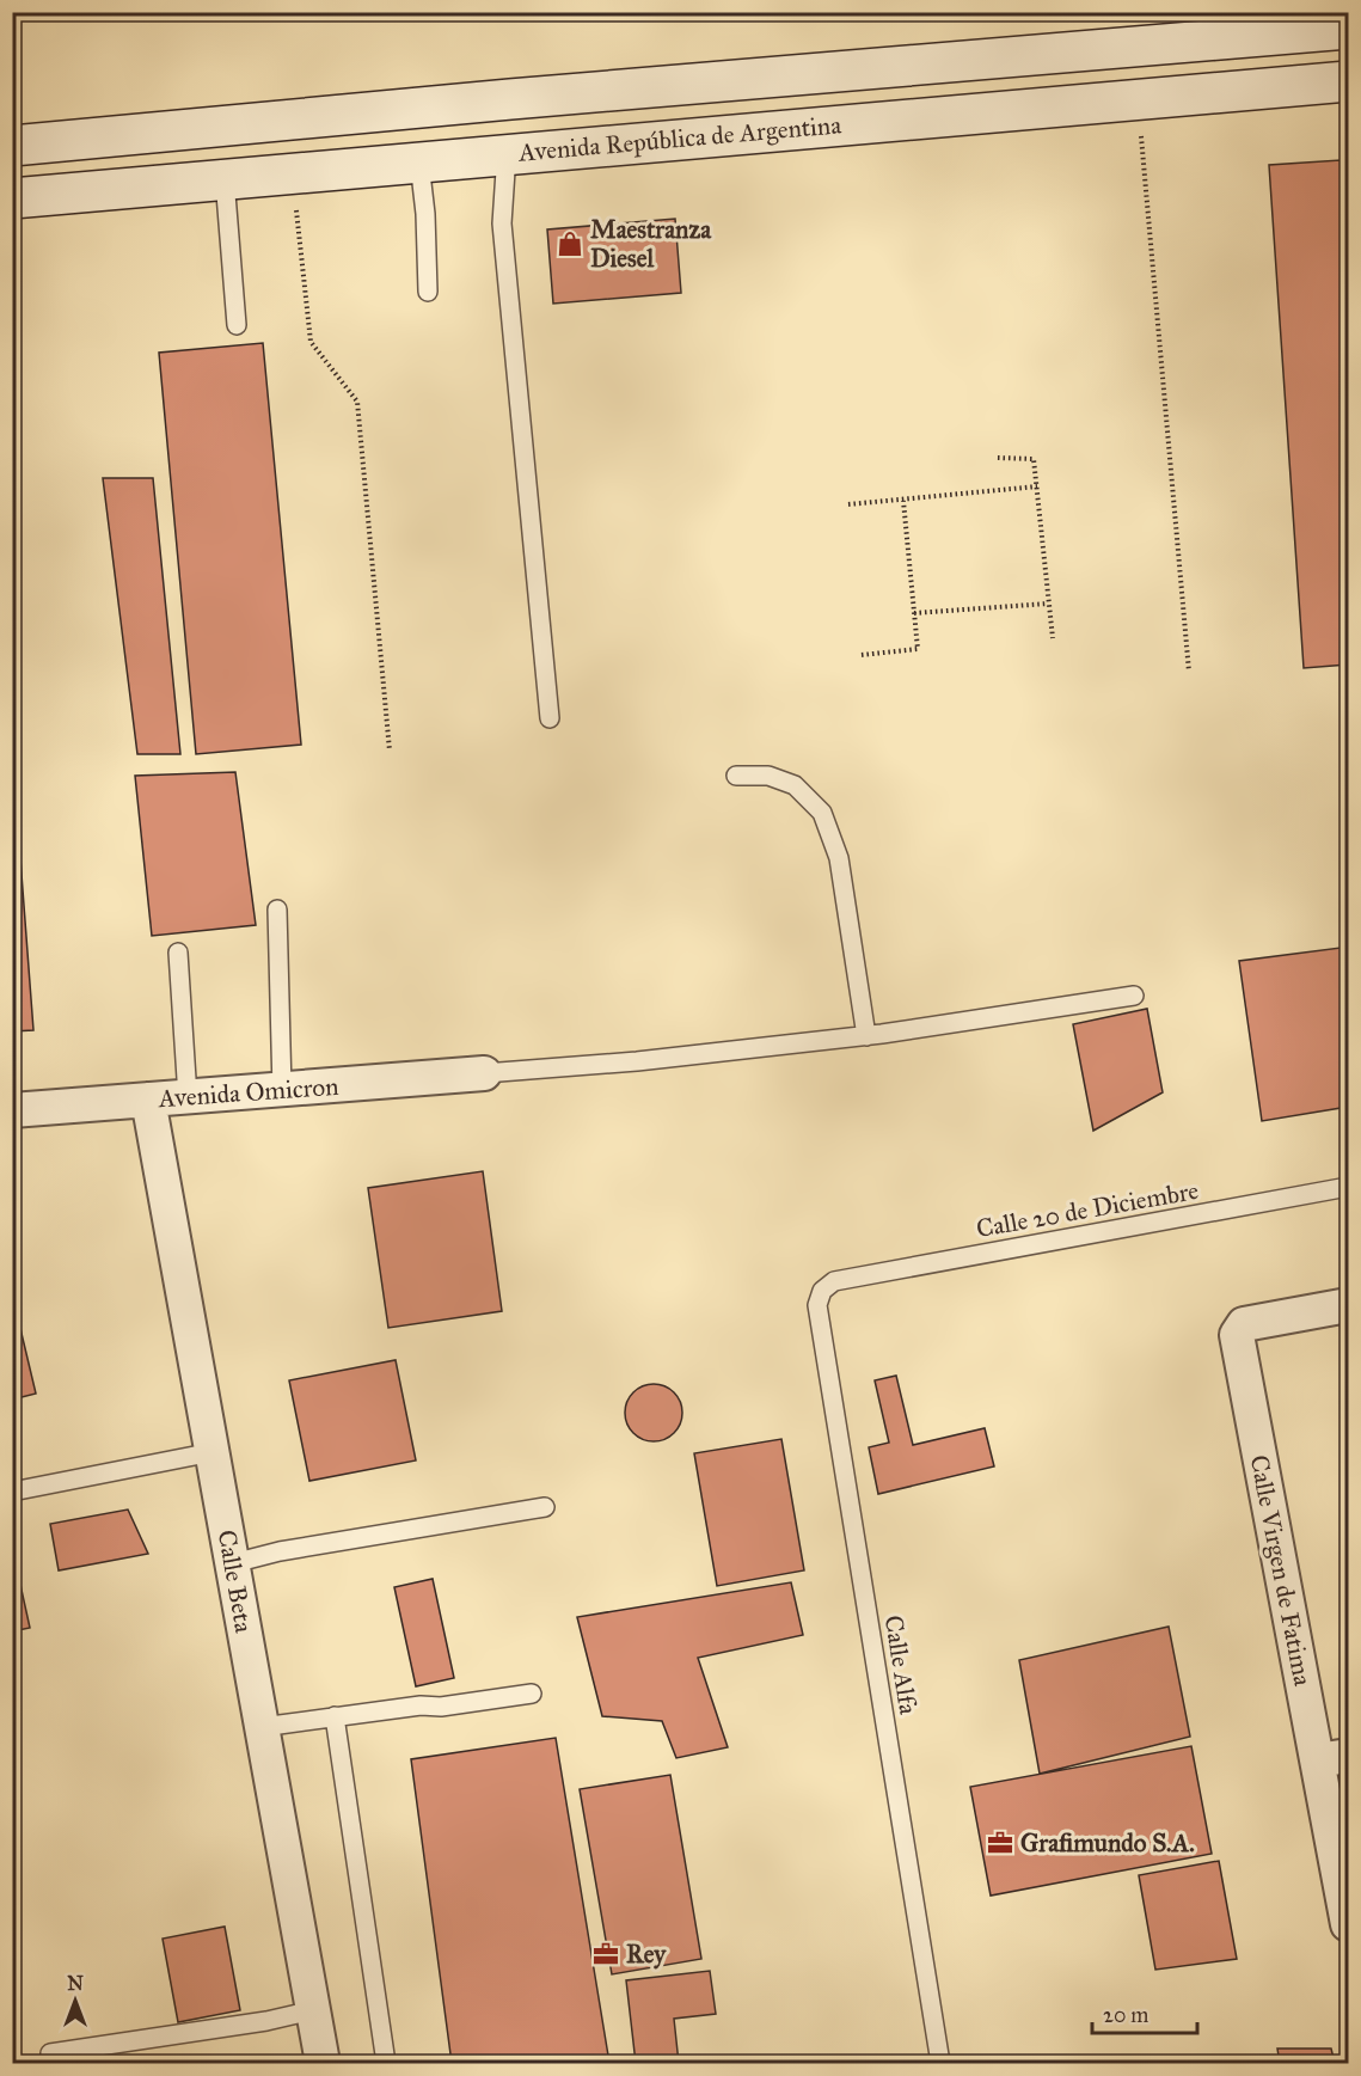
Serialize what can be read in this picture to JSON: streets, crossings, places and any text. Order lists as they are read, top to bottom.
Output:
{
  "streets": {
    "main road": ["Avenida República de Argentina"],
    "street": ["Avenida Omicron", "Calle Virgen de Fatima", "Calle Beta"],
    "lane": ["Calle 20 de Diciembre", "Calle Alfa"]
  },
  "crossings": [
    ["Avenida Omicron", "Calle Beta"],
    ["Calle 20 de Diciembre", "Calle Alfa"]
  ],
  "places": {
    "shop": ["Maestranza Diesel"],
    "office": ["Grafimundo S.A.", "Rey"]
  },
  "scale_bar": "20 m",
  "north": "top"
}
